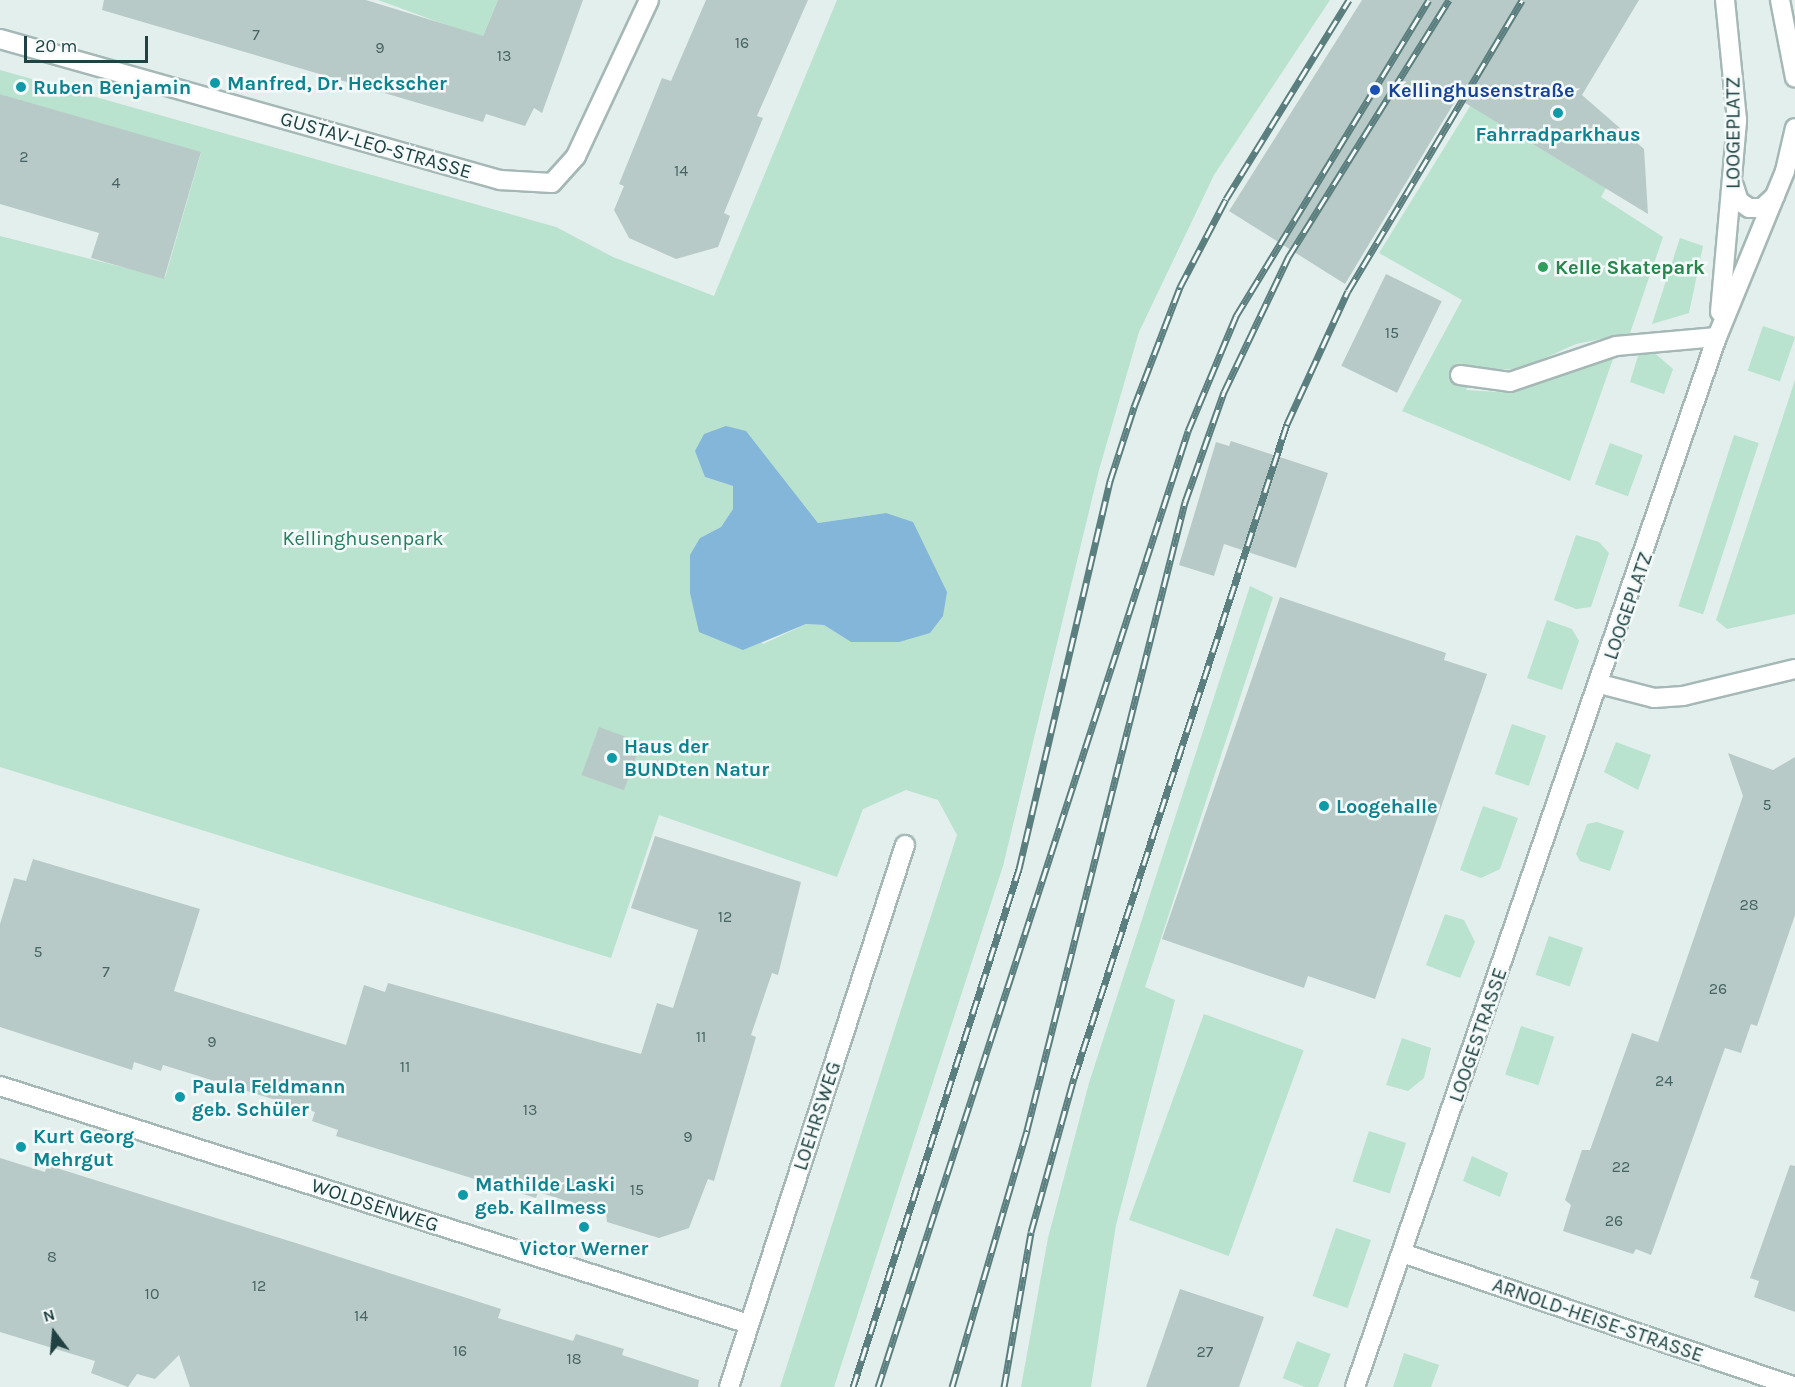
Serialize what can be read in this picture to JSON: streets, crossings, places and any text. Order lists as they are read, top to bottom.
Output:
{
  "streets": {
    "street": [
      "LOOGEPLATZ",
      "GUSTAV-LEO-STRASSE",
      "LOOGESTRASSE",
      "LOEHRSWEG",
      "WOLDSENWEG",
      "ARNOLD-HEISE-STRASSE"
    ]
  },
  "crossings": [
    ["LOOGEPLATZ", "LOOGESTRASSE"],
    ["LOOGESTRASSE", "ARNOLD-HEISE-STRASSE"],
    ["LOEHRSWEG", "WOLDSENWEG"]
  ],
  "parks": ["Kellinghusenpark"],
  "places": [
    "Manfred, Dr. Heckscher",
    "Ruben Benjamin",
    "Kellinghusenstraße",
    "Fahrradparkhaus",
    "Kelle Skatepark",
    "Haus der BUNDten Natur",
    "Loogehalle",
    "Paula Feldmann geb. Schüler",
    "Kurt Georg Mehrgut",
    "Mathilde Laski geb. Kallmess",
    "Victor Werner"
  ],
  "house_numbers": [
    "7",
    "16",
    "9",
    "13",
    "2",
    "14",
    "4",
    "15",
    "5",
    "28",
    "12",
    "5",
    "7",
    "26",
    "11",
    "9",
    "11",
    "24",
    "13",
    "9",
    "22",
    "15",
    "26",
    "8",
    "12",
    "10",
    "14",
    "16",
    "27",
    "18"
  ],
  "scale_bar": "20 m",
  "north": "top"
}
